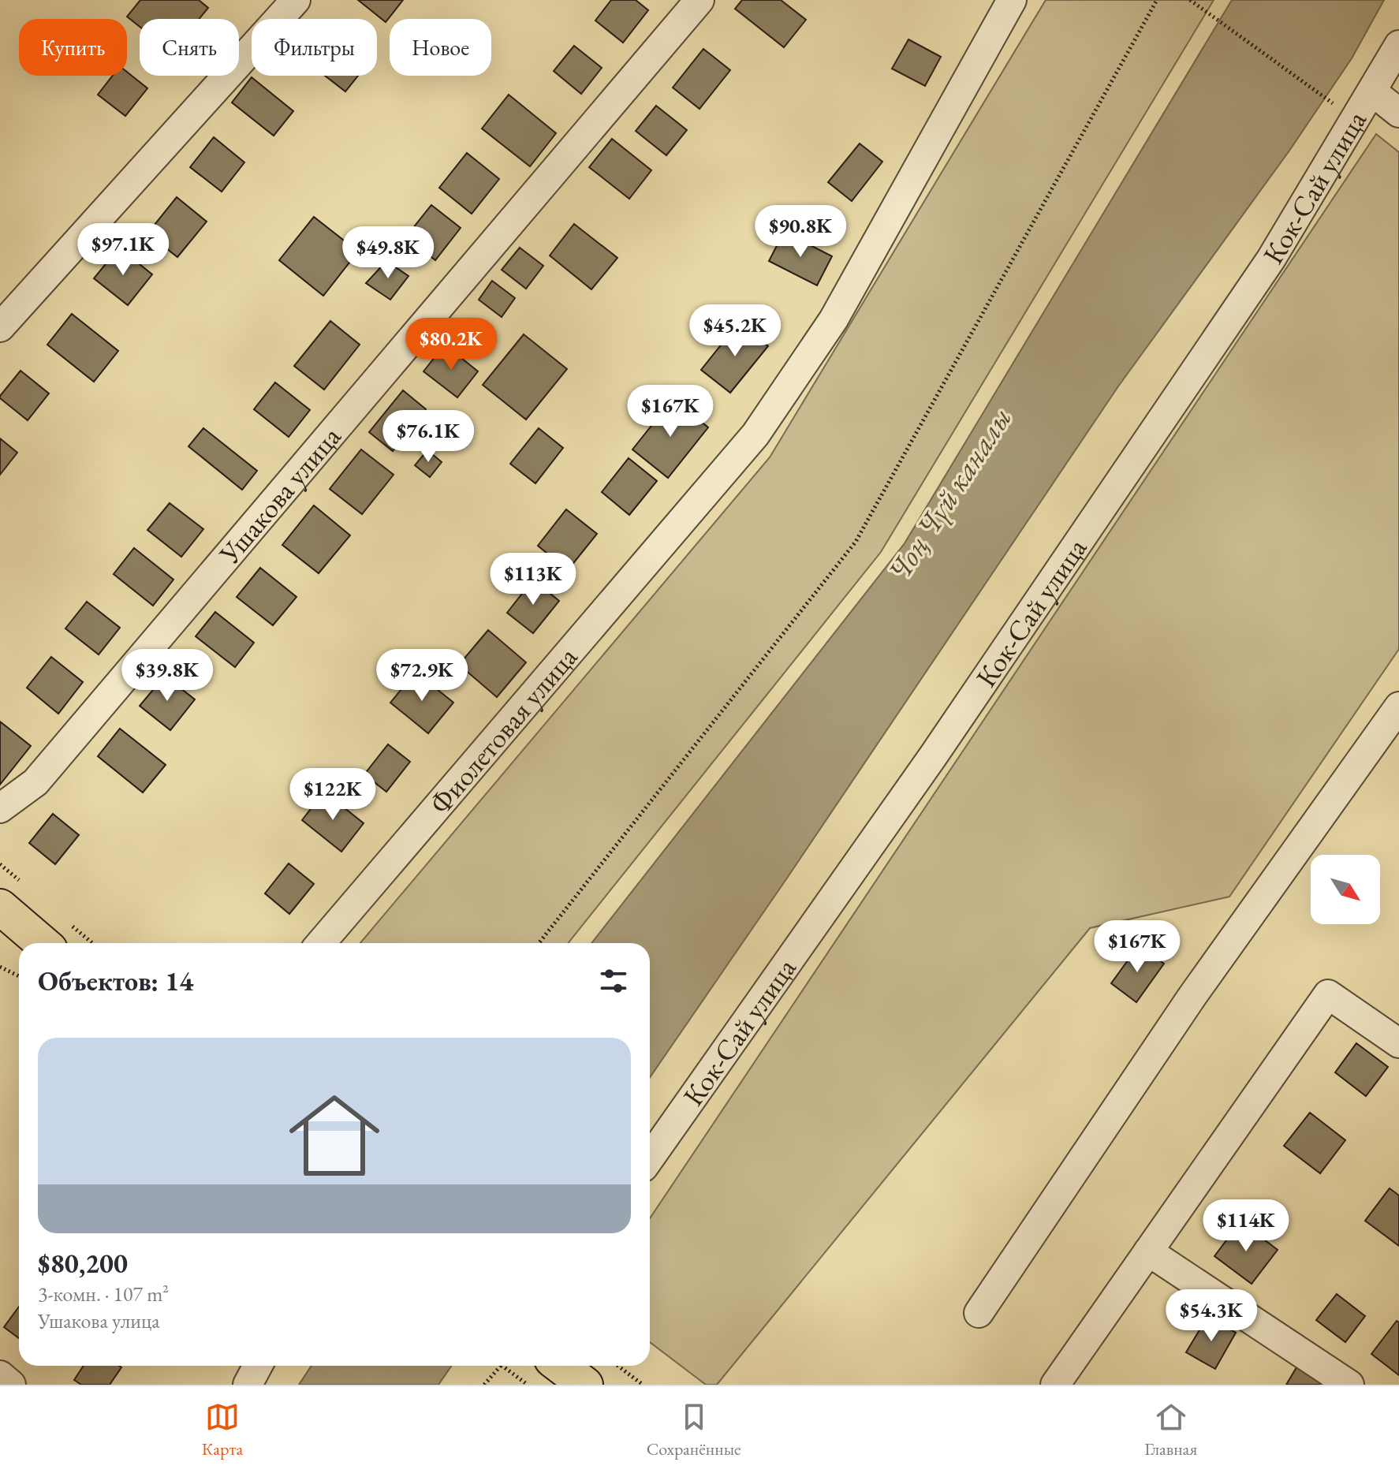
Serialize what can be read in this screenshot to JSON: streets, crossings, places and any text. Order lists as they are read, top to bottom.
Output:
{
  "streets": {
    "street": ["Кок-Сай улица", "Ушакова улица", "Фиолетовая улица"]
  },
  "water": ["Чоң Чүй каналы"],
  "north": "bottom right",
  "page": {
    "chip": [
      "Купить",
      "Снять",
      "Фильтры",
      "Новое"
    ],
    "price": [
      "$90.8K",
      "$97.1K",
      "$49.8K",
      "$45.2K",
      "$80.2K",
      "$167K",
      "$76.1K",
      "$113K",
      "$39.8K",
      "$72.9K",
      "$122K",
      "$167K",
      "$114K",
      "$54.3K"
    ],
    "heading": "Объектов: 14",
    "list": [
      {
        "name": "$80,200",
        "note": "3-комн. · 107 m² · Ушакова улица"
      }
    ],
    "tabs": ["Карта", "Сохранённые", "Главная"]
  }
}
